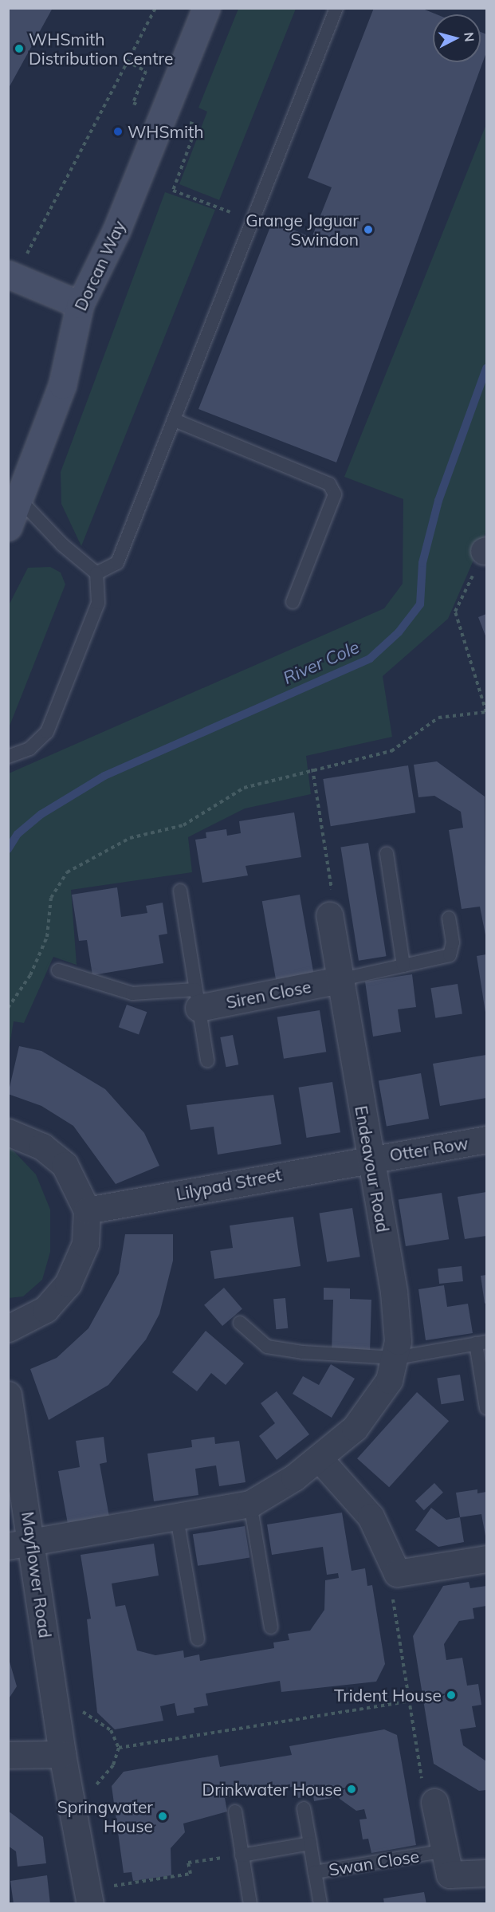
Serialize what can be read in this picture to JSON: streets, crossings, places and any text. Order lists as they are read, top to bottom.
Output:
{
  "streets": {
    "main road": ["Dorcan Way"],
    "street": [
      "Siren Close",
      "Otter Row",
      "Endeavour Road",
      "Lilypad Street",
      "Mayflower Road"
    ],
    "lane": ["Swan Close"]
  },
  "crossings": [
    ["Siren Close", "Endeavour Road"],
    ["Otter Row", "Endeavour Road"],
    ["Otter Row", "Lilypad Street"],
    ["Endeavour Road", "Lilypad Street"],
    ["Endeavour Road", "Mayflower Road"]
  ],
  "water": ["River Cole"],
  "places": [
    "WHSmith Distribution Centre",
    "WHSmith",
    "Grange Jaguar Swindon",
    "Trident House",
    "Drinkwater House",
    "Springwater House"
  ],
  "north": "right"
}
